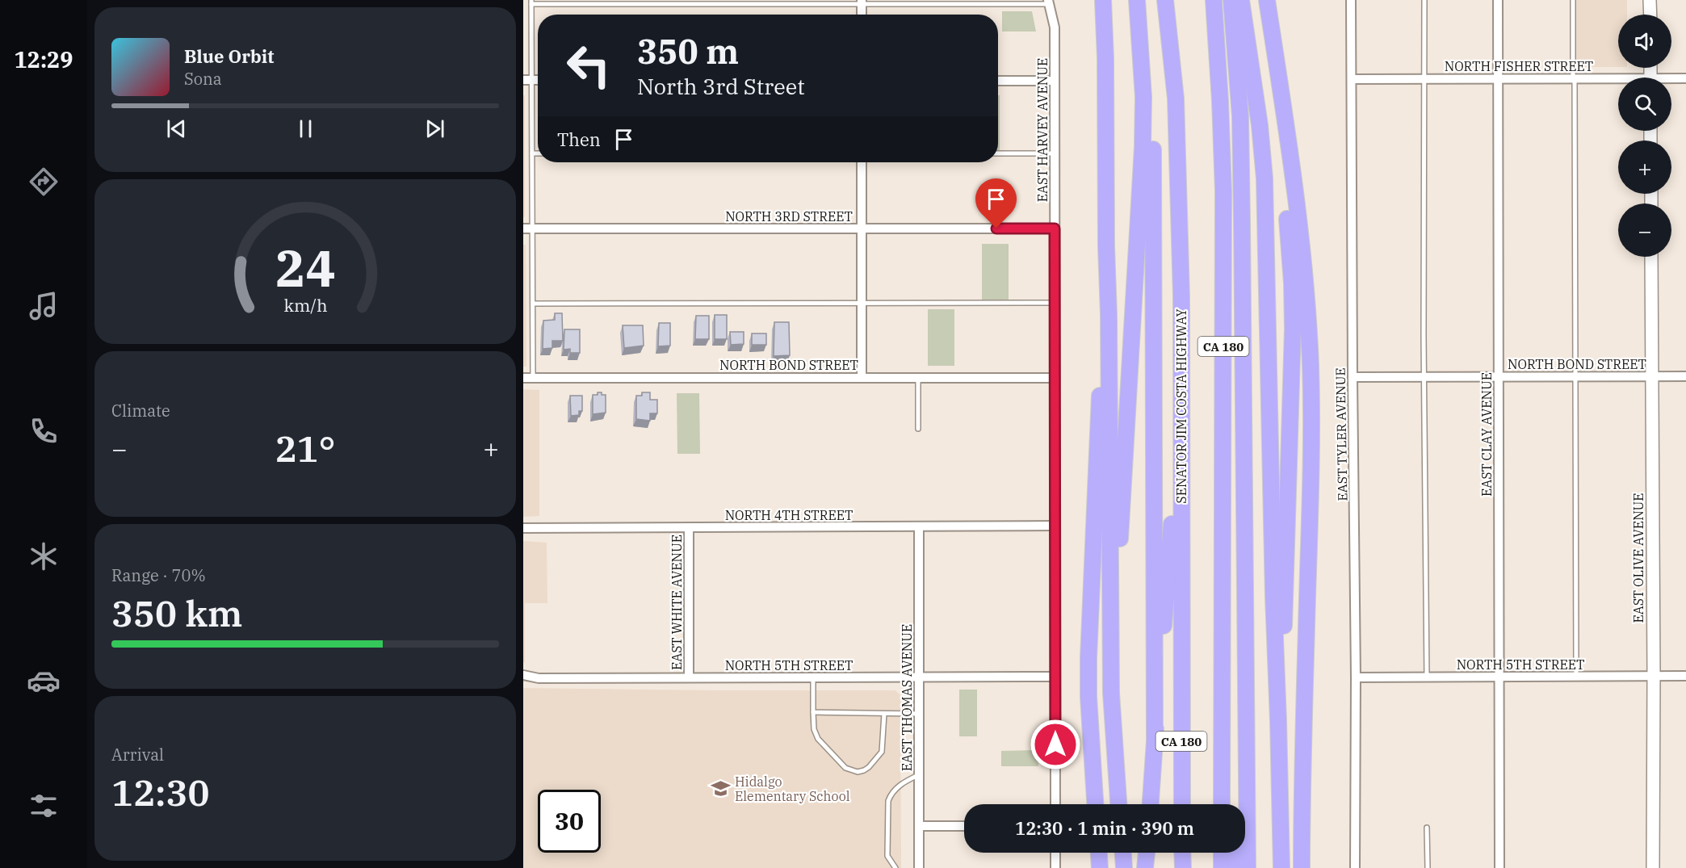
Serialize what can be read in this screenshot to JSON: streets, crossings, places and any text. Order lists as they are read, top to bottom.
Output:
{
  "streets": {
    "highway": ["CA 180", "SENATOR JIM COSTA HIGHWAY"],
    "main road": ["EAST OLIVE AVENUE"],
    "street": [
      "NORTH FISHER STREET",
      "EAST HARVEY AVENUE",
      "NORTH 3RD STREET",
      "NORTH BOND STREET",
      "EAST TYLER AVENUE",
      "EAST CLAY AVENUE",
      "NORTH 4TH STREET",
      "EAST WHITE AVENUE",
      "NORTH 5TH STREET",
      "EAST THOMAS AVENUE"
    ]
  },
  "crossings": [
    ["NORTH FISHER STREET", "EAST TYLER AVENUE"],
    ["NORTH FISHER STREET", "EAST CLAY AVENUE"],
    ["EAST HARVEY AVENUE", "NORTH 3RD STREET"],
    ["EAST HARVEY AVENUE", "NORTH BOND STREET"],
    ["EAST HARVEY AVENUE", "NORTH 4TH STREET"],
    ["EAST HARVEY AVENUE", "NORTH 5TH STREET"],
    ["NORTH BOND STREET", "EAST TYLER AVENUE"],
    ["NORTH BOND STREET", "EAST CLAY AVENUE"],
    ["NORTH BOND STREET", "EAST OLIVE AVENUE"],
    ["EAST TYLER AVENUE", "NORTH 5TH STREET"],
    ["EAST CLAY AVENUE", "NORTH 5TH STREET"],
    ["NORTH 4TH STREET", "EAST WHITE AVENUE"],
    ["NORTH 4TH STREET", "EAST THOMAS AVENUE"],
    ["EAST OLIVE AVENUE", "NORTH 5TH STREET"],
    ["EAST WHITE AVENUE", "NORTH 5TH STREET"],
    ["NORTH 5TH STREET", "EAST THOMAS AVENUE"]
  ],
  "places": {
    "school or university": ["Hidalgo Elementary School"]
  },
  "page": {
    "tabs": "12:29",
    "map_buttons": ["+", "−"],
    "turn": ["350 m", "North 3rd Street"],
    "song": ["Blue Orbit", "Sona"],
    "then": "Then",
    "tile": [
      "Climate",
      ["Range · 70%", "350 km"],
      ["Arrival", "12:30"]
    ],
    "heat": ["−", "21°", "+"],
    "limit": "30",
    "trip": "12:30 · 1 min · 390 m",
    "gauge": ["24", "km/h"]
  }
}
